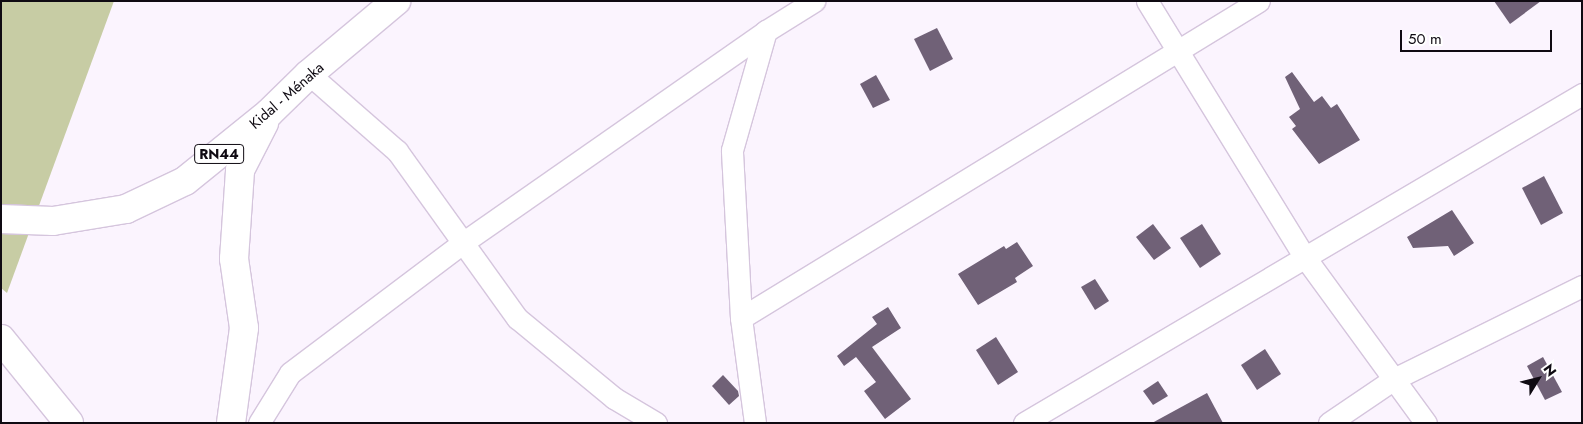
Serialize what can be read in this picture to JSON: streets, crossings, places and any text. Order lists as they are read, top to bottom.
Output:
{
  "streets": {
    "main road": ["Kidal - Ménaka", "RN44"]
  },
  "crossings": [
    ["Kidal - Ménaka", "RN44"]
  ],
  "scale_bar": "50 m",
  "north": "top right"
}
